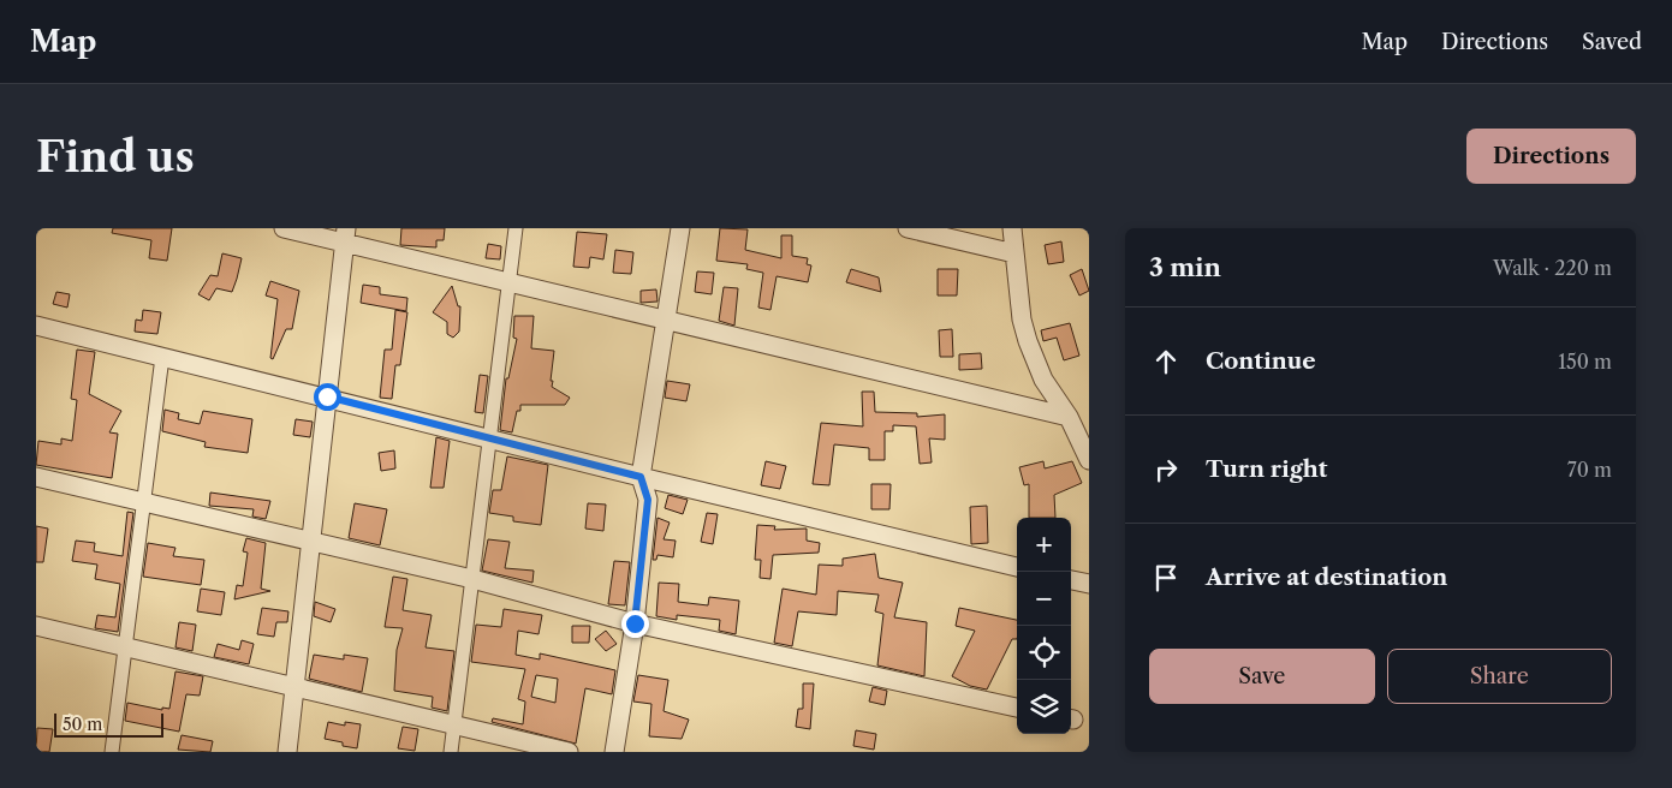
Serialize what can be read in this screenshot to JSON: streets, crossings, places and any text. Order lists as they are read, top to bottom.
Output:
{
  "scale_bar": "50 m",
  "page": {
    "header": "Map",
    "nav": ["Map", "Directions", "Saved"],
    "buttons": [
      "Directions",
      ["Save", "Share"]
    ],
    "title": "Find us",
    "heading": ["3 min", "Walk · 220 m"],
    "list": [
      ["Continue", "150 m"],
      ["Turn right", "70 m"],
      "Arrive at destination"
    ],
    "map_buttons": ["+", "−"],
    "scale": "50 m"
  }
}
